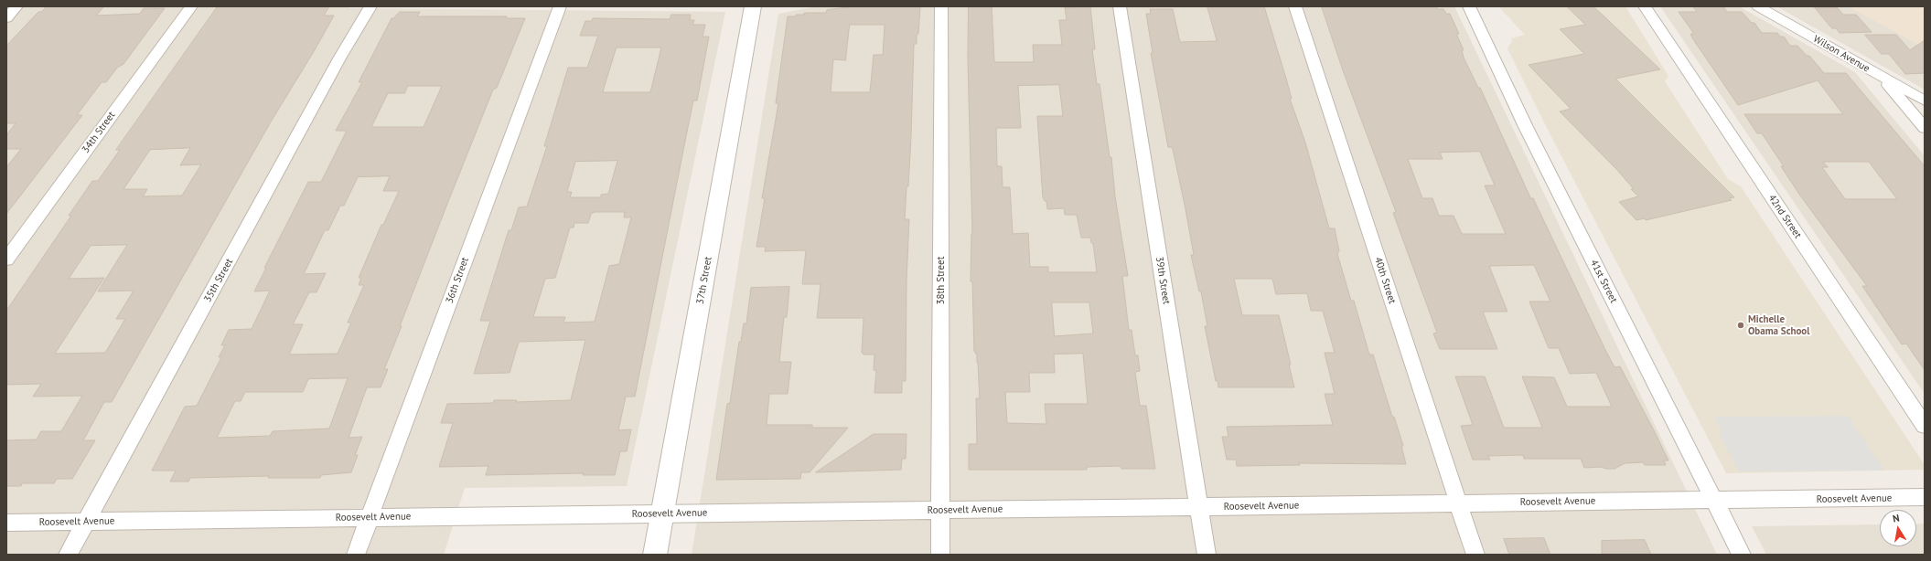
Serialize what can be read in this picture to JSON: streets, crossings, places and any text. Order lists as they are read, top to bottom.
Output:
{
  "streets": {
    "street": [
      "Wilson Avenue",
      "34th Street",
      "42nd Street",
      "35th Street",
      "36th Street",
      "37th Street",
      "38th Street",
      "39th Street",
      "40th Street",
      "41st Street",
      "Roosevelt Avenue"
    ]
  },
  "crossings": [
    ["35th Street", "Roosevelt Avenue"],
    ["36th Street", "Roosevelt Avenue"],
    ["37th Street", "Roosevelt Avenue"],
    ["38th Street", "Roosevelt Avenue"],
    ["39th Street", "Roosevelt Avenue"],
    ["40th Street", "Roosevelt Avenue"],
    ["41st Street", "Roosevelt Avenue"]
  ],
  "places": ["Michelle Obama School"],
  "north": "top"
}
